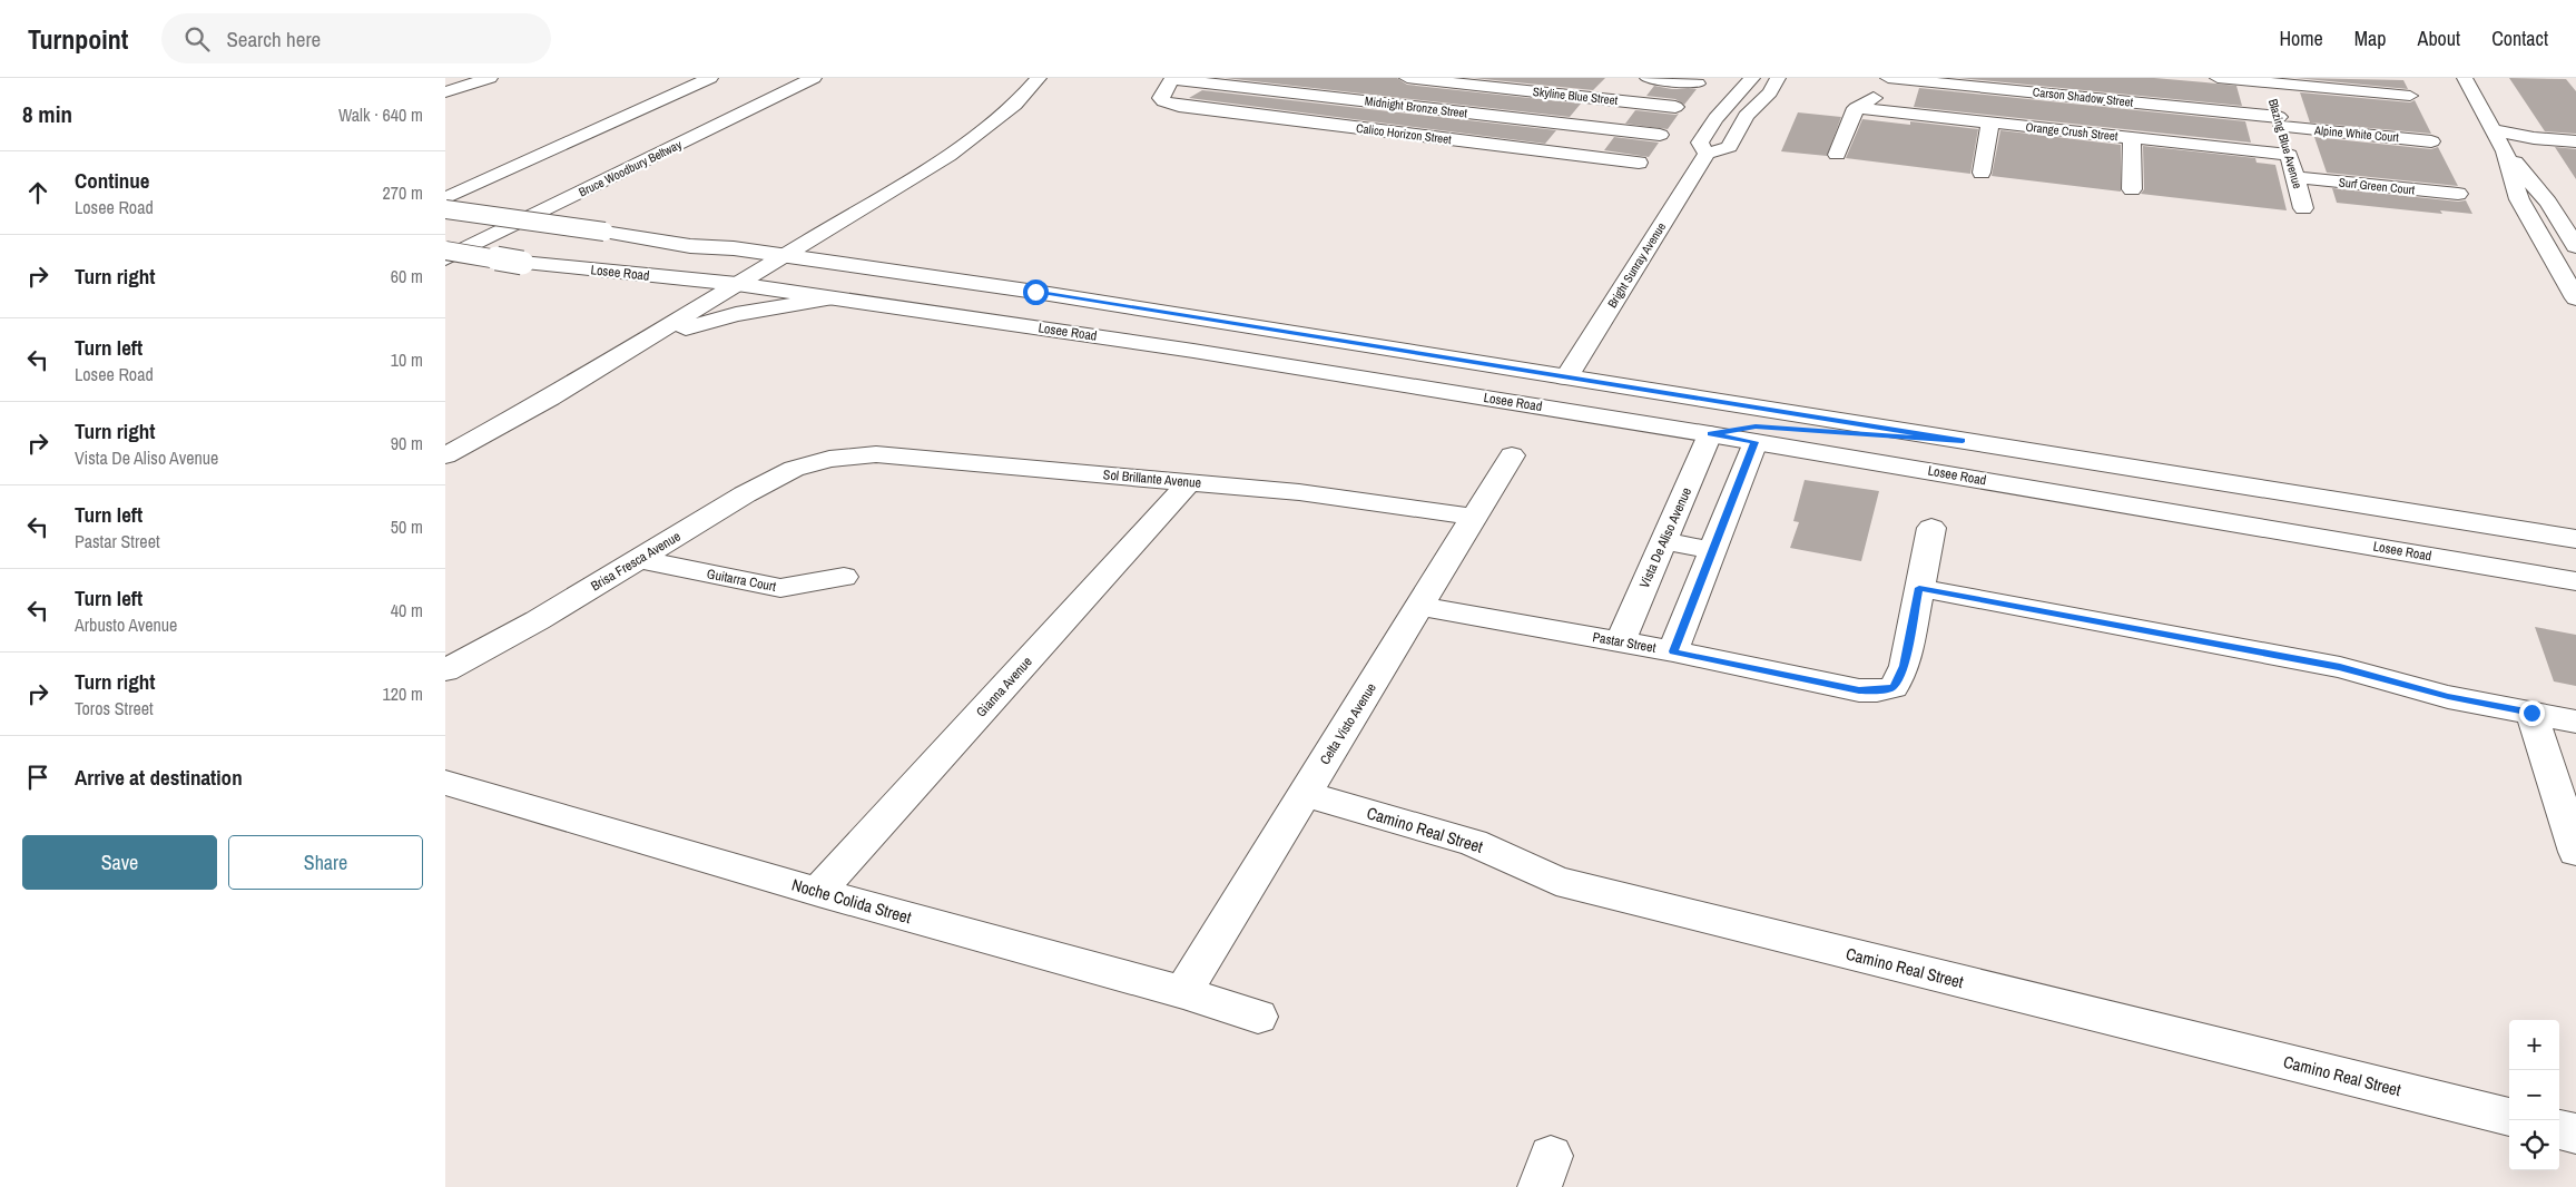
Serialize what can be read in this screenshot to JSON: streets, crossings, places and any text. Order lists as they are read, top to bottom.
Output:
{
  "streets": {
    "main road": [
      "Skyline Blue Street",
      "Carson Shadow Street",
      "Midnight Bronze Street",
      "Orange Crush Street",
      "Calico Horizon Street",
      "Alpine White Court",
      "Blazing Blue Avenue",
      "Bruce Woodbury Beltway",
      "Surf Green Court",
      "Bright Sunray Avenue",
      "Losee Road",
      "Sol Brillante Avenue",
      "Vista De Aliso Avenue",
      "Brisa Fresca Avenue",
      "Guitarra Court",
      "Pastar Street",
      "Gianna Avenue",
      "Celta Visto Avenue",
      "Camino Real Street",
      "Noche Colida Street"
    ]
  },
  "crossings": [
    ["Carson Shadow Street", "Alpine White Court"],
    ["Carson Shadow Street", "Blazing Blue Avenue"],
    ["Midnight Bronze Street", "Calico Horizon Street"],
    ["Orange Crush Street", "Blazing Blue Avenue"],
    ["Alpine White Court", "Blazing Blue Avenue"],
    ["Blazing Blue Avenue", "Surf Green Court"],
    ["Losee Road", "Vista De Aliso Avenue"],
    ["Sol Brillante Avenue", "Brisa Fresca Avenue"],
    ["Sol Brillante Avenue", "Gianna Avenue"],
    ["Sol Brillante Avenue", "Celta Visto Avenue"],
    ["Vista De Aliso Avenue", "Pastar Street"],
    ["Brisa Fresca Avenue", "Guitarra Court"],
    ["Pastar Street", "Celta Visto Avenue"],
    ["Gianna Avenue", "Noche Colida Street"],
    ["Celta Visto Avenue", "Camino Real Street"],
    ["Celta Visto Avenue", "Noche Colida Street"]
  ],
  "page": {
    "header": "Turnpoint",
    "search": "Search here",
    "nav": [
      "Home",
      "Map",
      "About",
      "Contact"
    ],
    "heading": ["8 min", "Walk · 640 m"],
    "list": [
      ["Continue", "Losee Road", "270 m"],
      ["Turn right", "60 m"],
      ["Turn left", "Losee Road", "10 m"],
      ["Turn right", "Vista De Aliso Avenue", "90 m"],
      ["Turn left", "Pastar Street", "50 m"],
      ["Turn left", "Arbusto Avenue", "40 m"],
      ["Turn right", "Toros Street", "120 m"],
      "Arrive at destination"
    ],
    "buttons": ["Save", "Share"],
    "map_buttons": ["+", "−"]
  }
}
